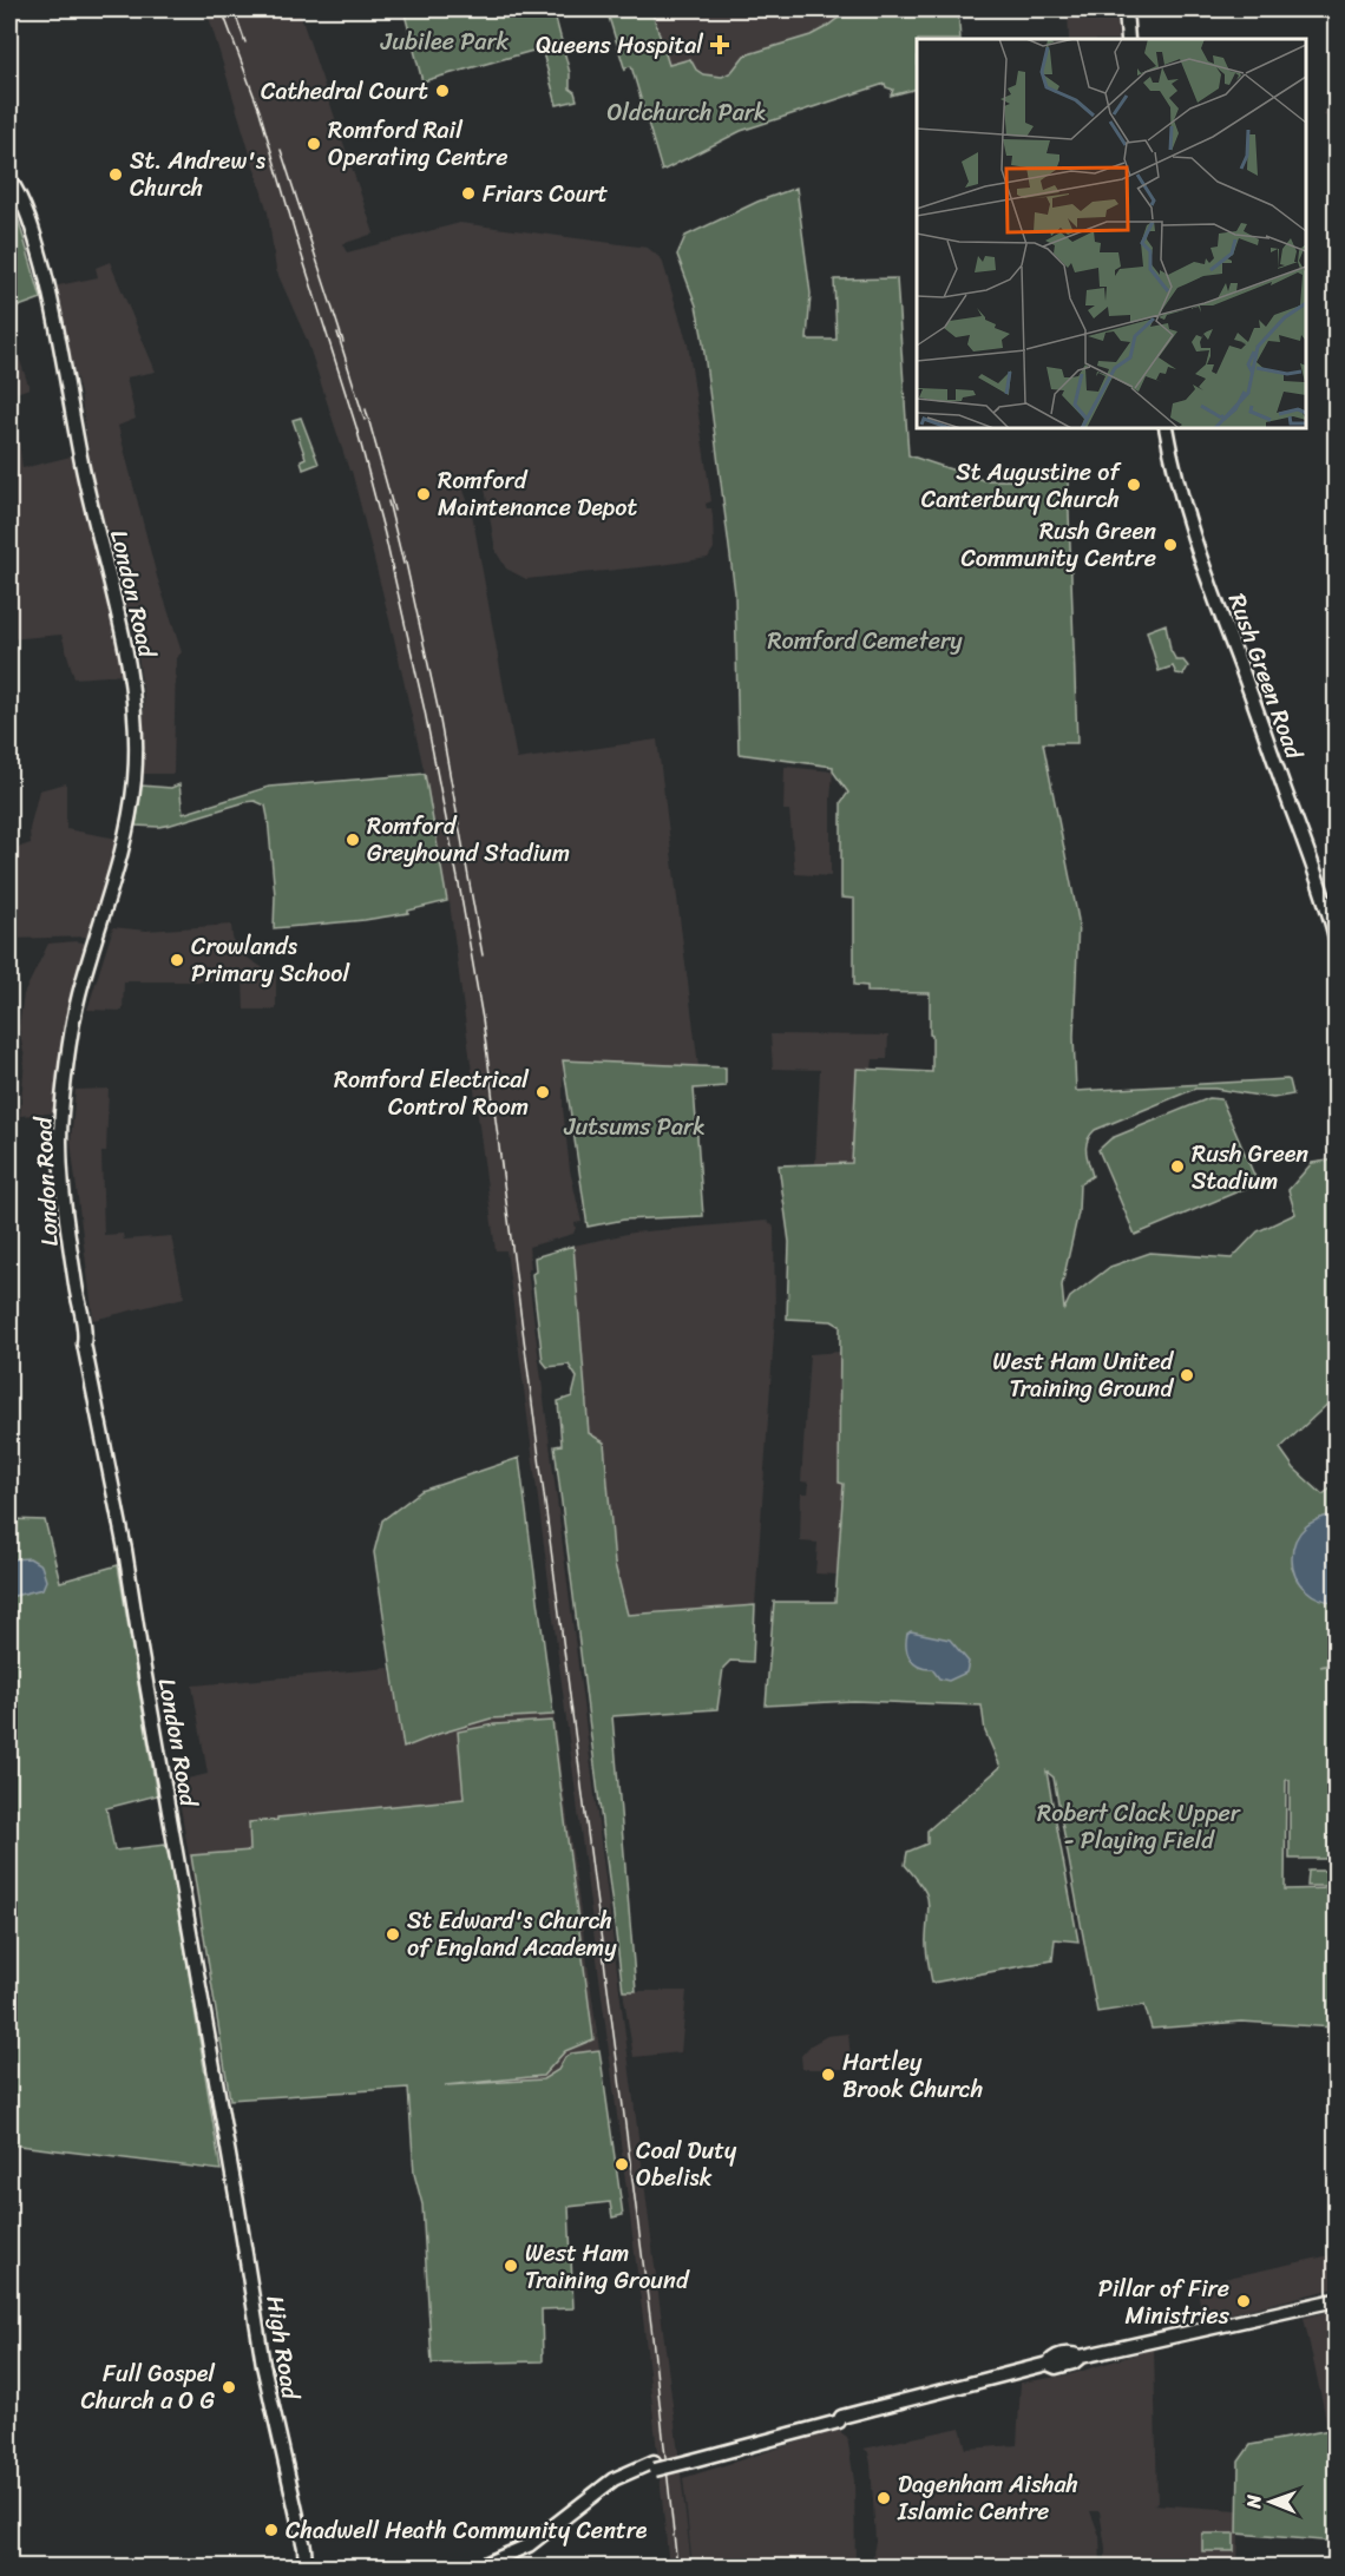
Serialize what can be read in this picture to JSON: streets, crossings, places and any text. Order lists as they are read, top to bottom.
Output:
{
  "streets": {
    "main road": ["London Road", "Rush Green Road", "High Road"]
  },
  "crossings": [
    ["London Road", "High Road"]
  ],
  "parks": [
    "Jubilee Park",
    "Oldchurch Park",
    "Romford Cemetery",
    "Jutsums Park",
    "Robert Clack Upper - Playing Field"
  ],
  "places": {
    "health": ["Queens Hospital"],
    "other": [
      "Cathedral Court",
      "Romford Rail Operating Centre",
      "St. Andrew's Church",
      "Friars Court",
      "St Augustine of Canterbury Church",
      "Romford Maintenance Depot",
      "Rush Green Community Centre",
      "Romford Greyhound Stadium",
      "Crowlands Primary School",
      "Romford Electrical Control Room",
      "Rush Green Stadium",
      "West Ham United Training Ground",
      "St Edward's Church of England Academy",
      "Hartley Brook Church",
      "Coal Duty Obelisk",
      "West Ham Training Ground",
      "Pillar of Fire Ministries",
      "Full Gospel Church a O G",
      "Dagenham Aishah Islamic Centre",
      "Chadwell Heath Community Centre"
    ]
  },
  "north": "left"
}
